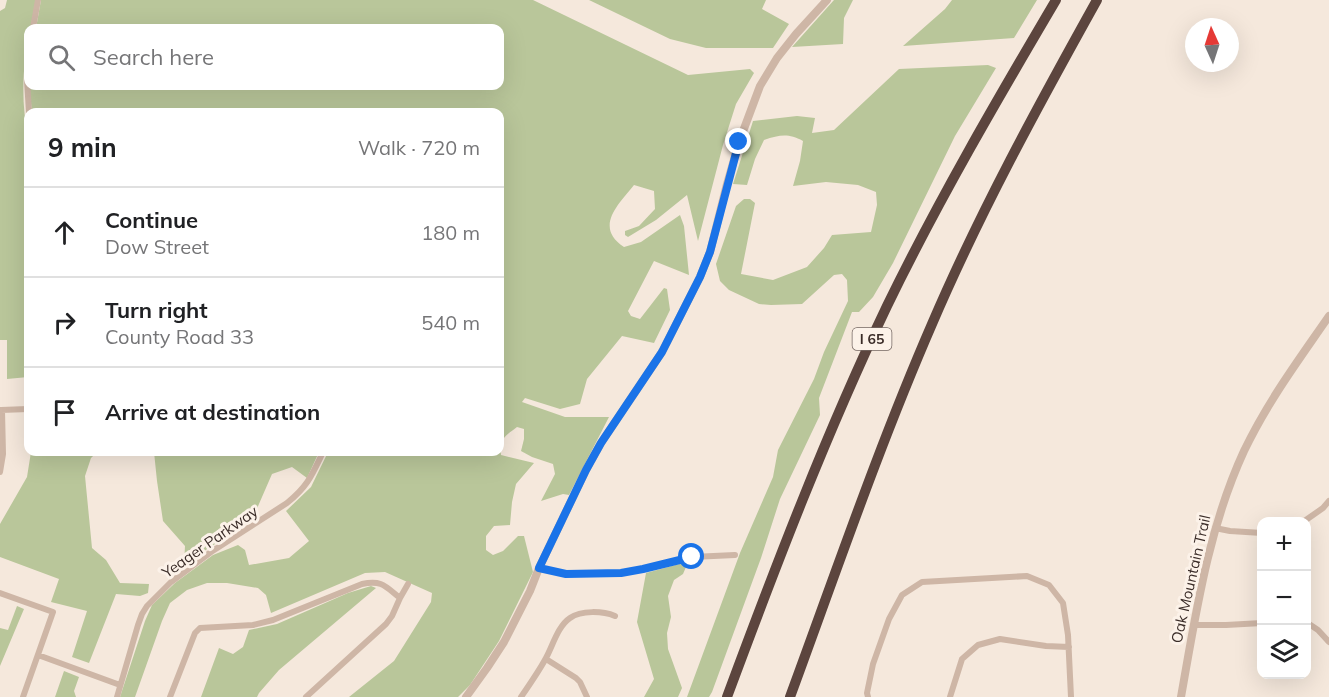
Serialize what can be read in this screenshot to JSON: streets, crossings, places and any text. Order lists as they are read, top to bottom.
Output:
{
  "streets": {
    "highway": ["I 65"],
    "street": ["Yeager Parkway", "Oak Mountain Trail"]
  },
  "north": "top",
  "page": {
    "search": "Search here",
    "heading": ["9 min", "Walk · 720 m"],
    "list": [
      ["Continue", "Dow Street", "180 m"],
      ["Turn right", "County Road 33", "540 m"],
      "Arrive at destination"
    ],
    "map_buttons": ["+", "−"]
  }
}
